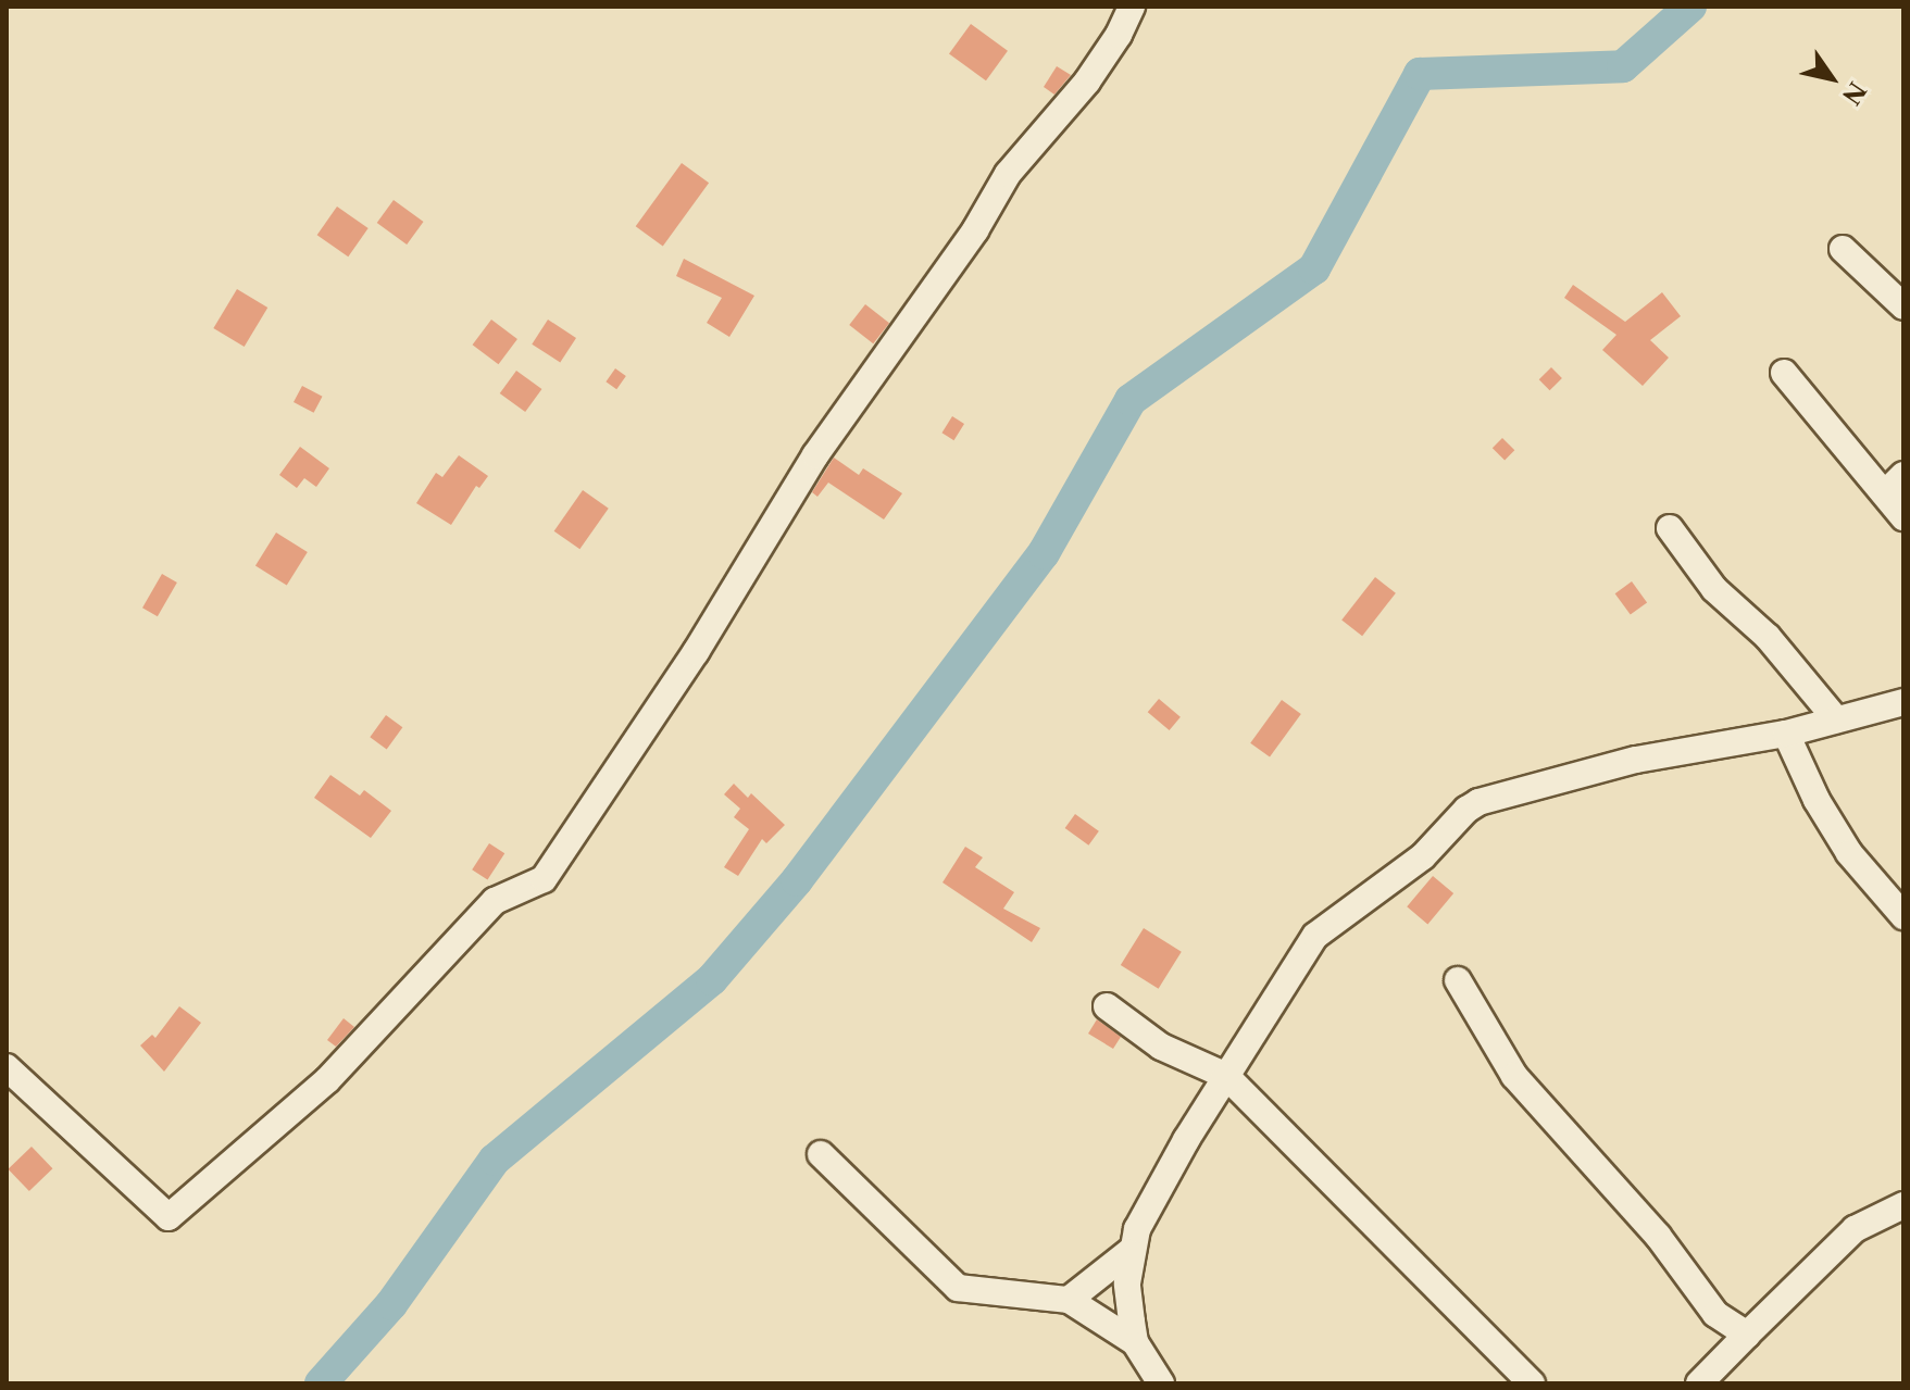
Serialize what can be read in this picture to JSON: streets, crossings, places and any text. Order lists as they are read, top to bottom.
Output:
{
  "north": "bottom right"
}
